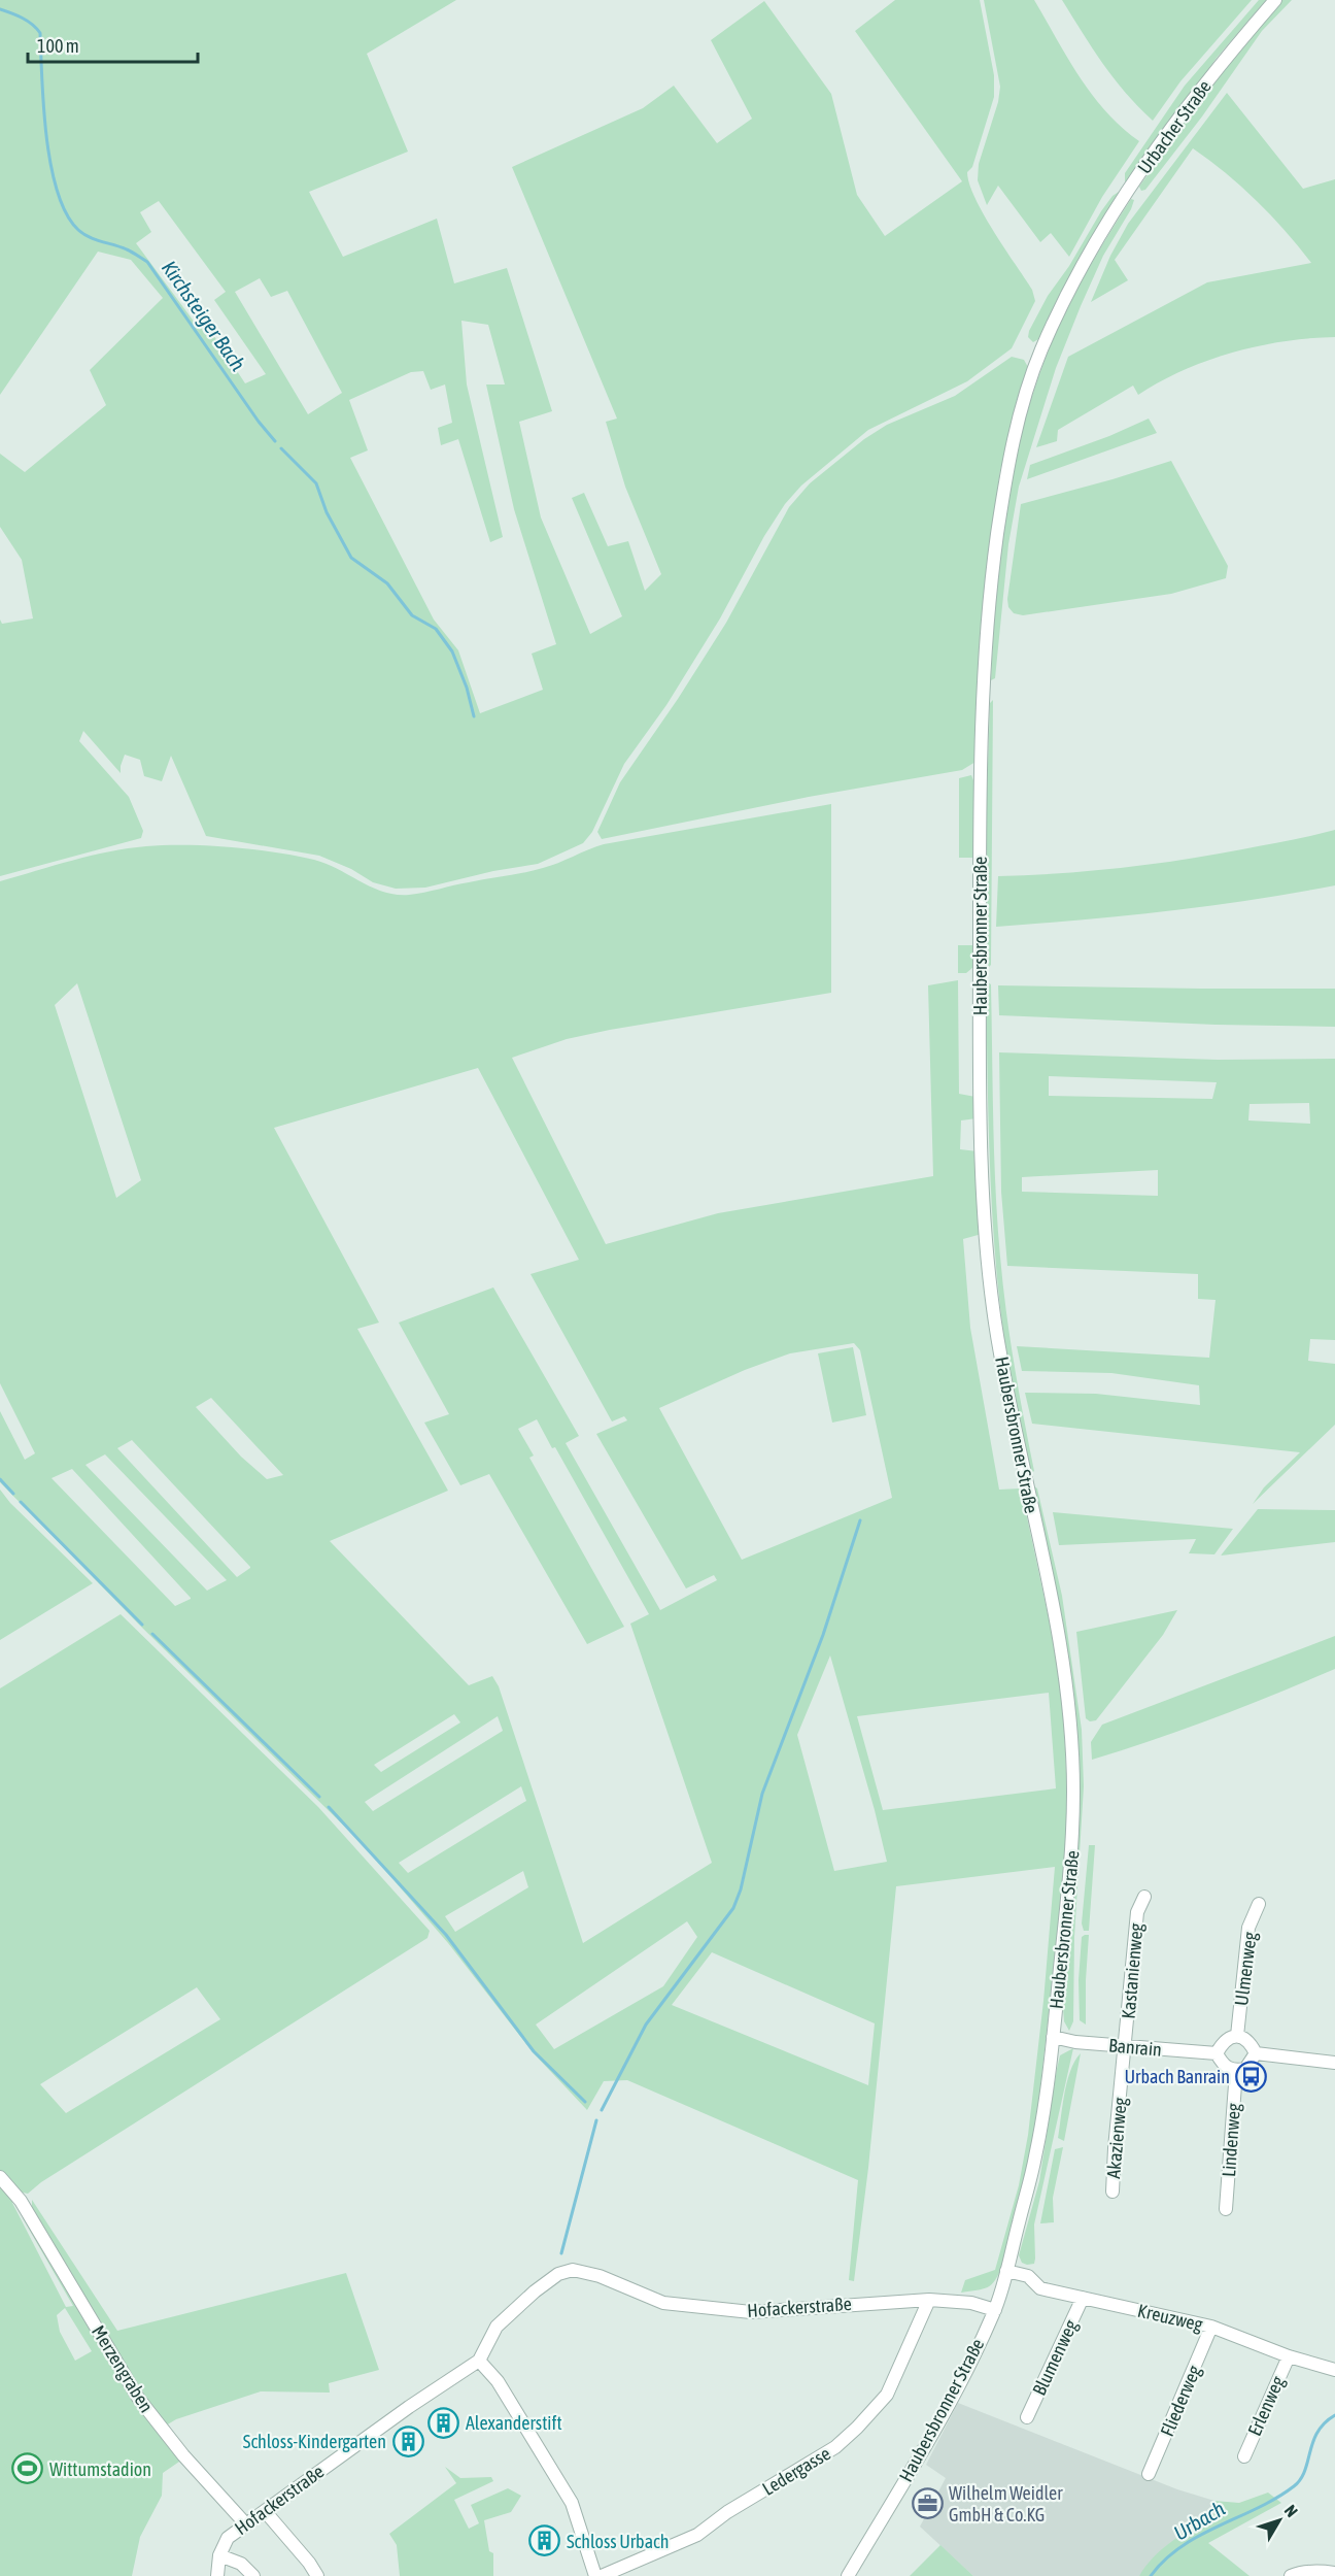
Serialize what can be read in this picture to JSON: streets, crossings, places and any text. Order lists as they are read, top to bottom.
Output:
{
  "streets": {
    "street": [
      "Urbacher Straße",
      "Haubersbronner Straße",
      "Ulmenweg",
      "Kastanienweg",
      "Banrain",
      "Akazienweg",
      "Lindenweg",
      "Hofackerstraße",
      "Kreuzweg",
      "Blumenweg",
      "Merzengraben",
      "Fliederweg",
      "Erlenweg",
      "Ledergasse"
    ]
  },
  "crossings": [
    ["Urbacher Straße", "Haubersbronner Straße"],
    ["Haubersbronner Straße", "Banrain"],
    ["Haubersbronner Straße", "Hofackerstraße"],
    ["Haubersbronner Straße", "Kreuzweg"],
    ["Ulmenweg", "Banrain"],
    ["Ulmenweg", "Lindenweg"],
    ["Kastanienweg", "Banrain"],
    ["Kastanienweg", "Akazienweg"],
    ["Banrain", "Akazienweg"],
    ["Banrain", "Lindenweg"],
    ["Hofackerstraße", "Merzengraben"],
    ["Hofackerstraße", "Ledergasse"],
    ["Kreuzweg", "Blumenweg"],
    ["Kreuzweg", "Fliederweg"],
    ["Kreuzweg", "Erlenweg"]
  ],
  "water": ["Kirchsteiger Bach", "Urbach"],
  "places": {
    "bus stop": ["Urbach Banrain"],
    "building": ["Alexanderstift", "Schloss-Kindergarten", "Schloss Urbach"],
    "sports": ["Wittumstadion"],
    "office": ["Wilhelm Weidler GmbH & Co.KG"]
  },
  "scale_bar": "100 m",
  "north": "top right"
}
